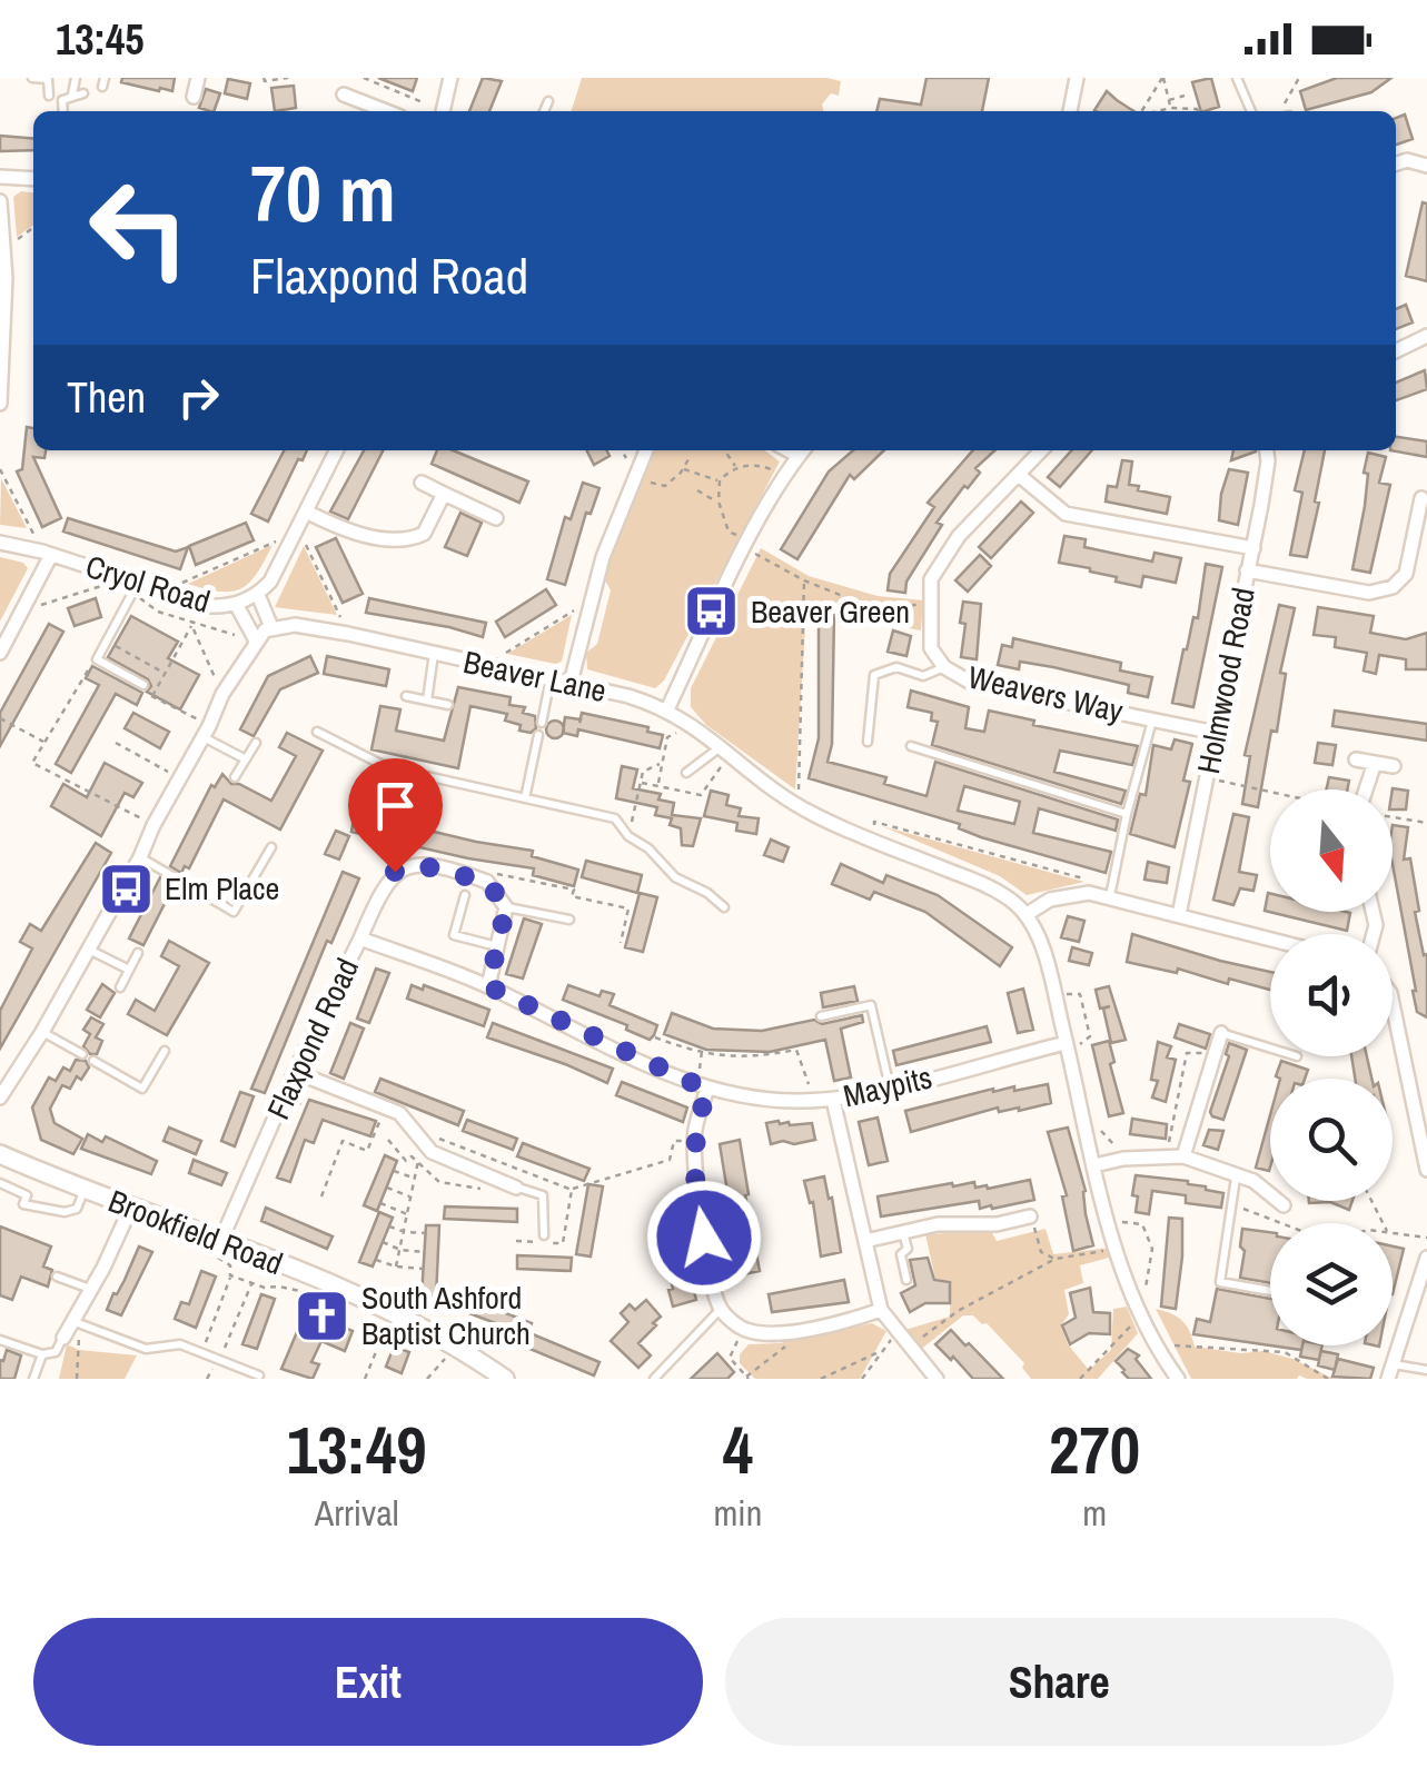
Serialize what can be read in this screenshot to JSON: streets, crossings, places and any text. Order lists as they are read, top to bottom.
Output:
{
  "streets": {
    "main road": ["Brookfield Road"],
    "street": [
      "Cryol Road",
      "Beaver Lane",
      "Holmwood Road",
      "Weavers Way",
      "Flaxpond Road",
      "Maypits"
    ]
  },
  "crossings": [
    ["Holmwood Road", "Weavers Way"],
    ["Flaxpond Road", "Maypits"],
    ["Flaxpond Road", "Brookfield Road"]
  ],
  "places": {
    "bus stop": ["Beaver Green", "Elm Place"],
    "church": ["South Ashford Baptist Church"]
  },
  "north": "bottom",
  "page": {
    "status": "13:45",
    "turn": ["70 m", "Flaxpond Road"],
    "then": "Then",
    "eta": [
      "13:49",
      "Arrival",
      "4",
      "min",
      "270",
      "m"
    ],
    "buttons": ["Exit", "Share"]
  }
}
